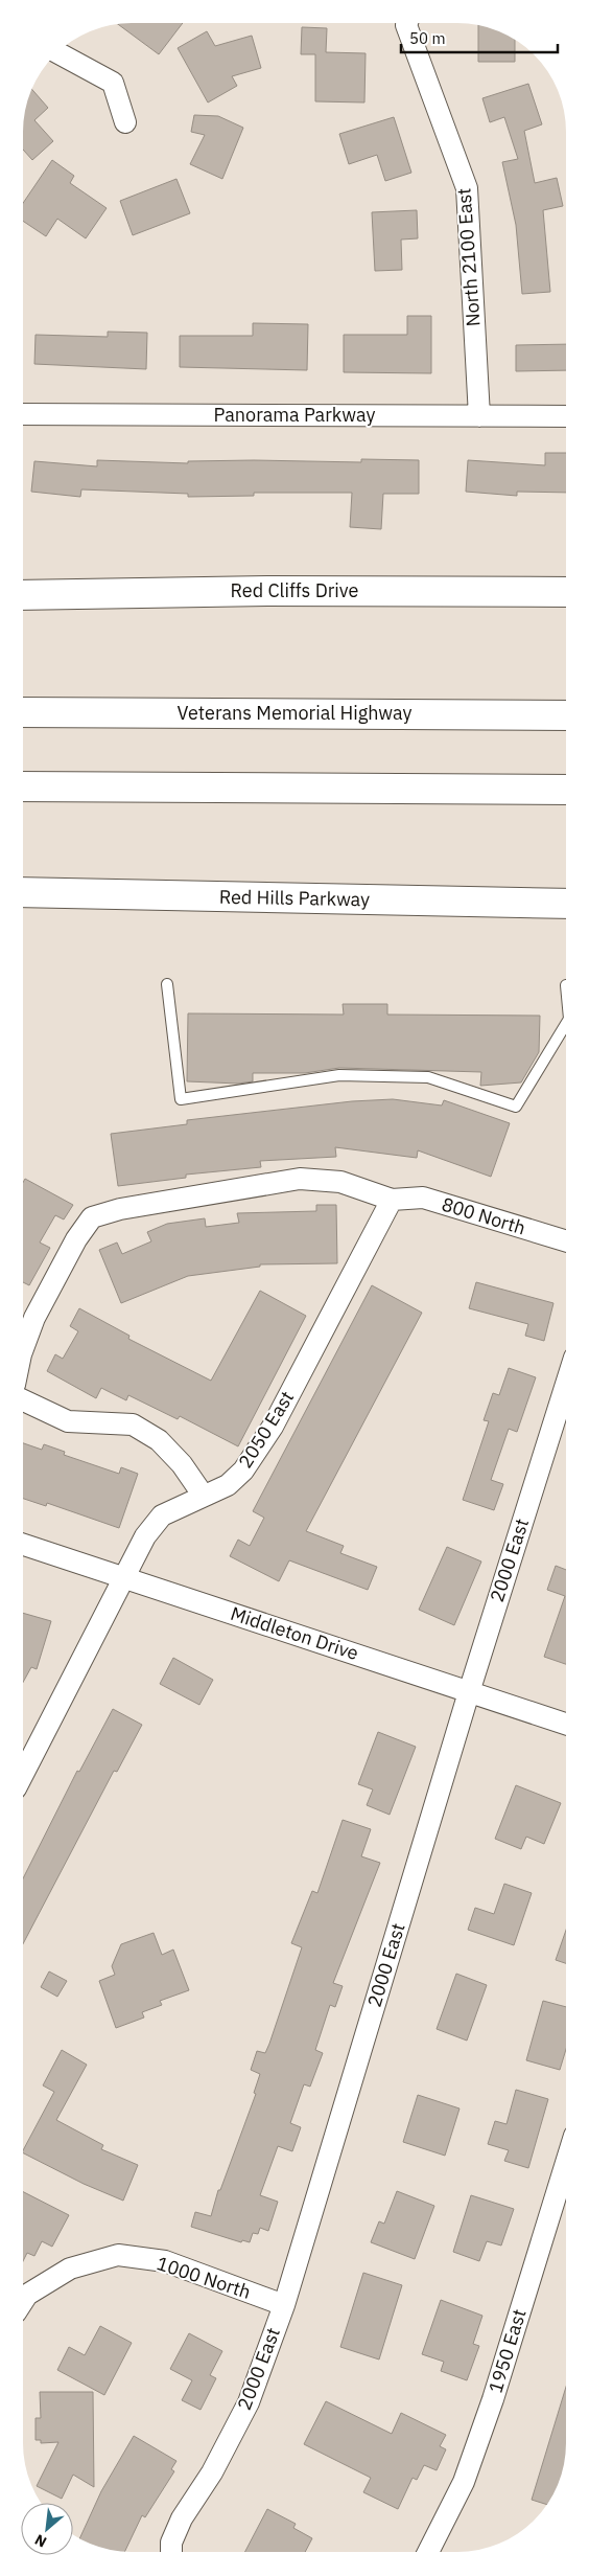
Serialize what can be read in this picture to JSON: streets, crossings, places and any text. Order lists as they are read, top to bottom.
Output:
{
  "streets": {
    "main road": ["Red Cliffs Drive", "Veterans Memorial Highway", "Red Hills Parkway"],
    "street": [
      "North 2100 East",
      "Panorama Parkway",
      "800 North",
      "2050 East",
      "2000 East",
      "Middleton Drive",
      "1000 North",
      "1950 East"
    ]
  },
  "crossings": [
    ["North 2100 East", "Panorama Parkway"],
    ["800 North", "2050 East"],
    ["2050 East", "Middleton Drive"],
    ["2000 East", "Middleton Drive"],
    ["2000 East", "1000 North"]
  ],
  "scale_bar": "50 m",
  "north": "bottom left"
}
